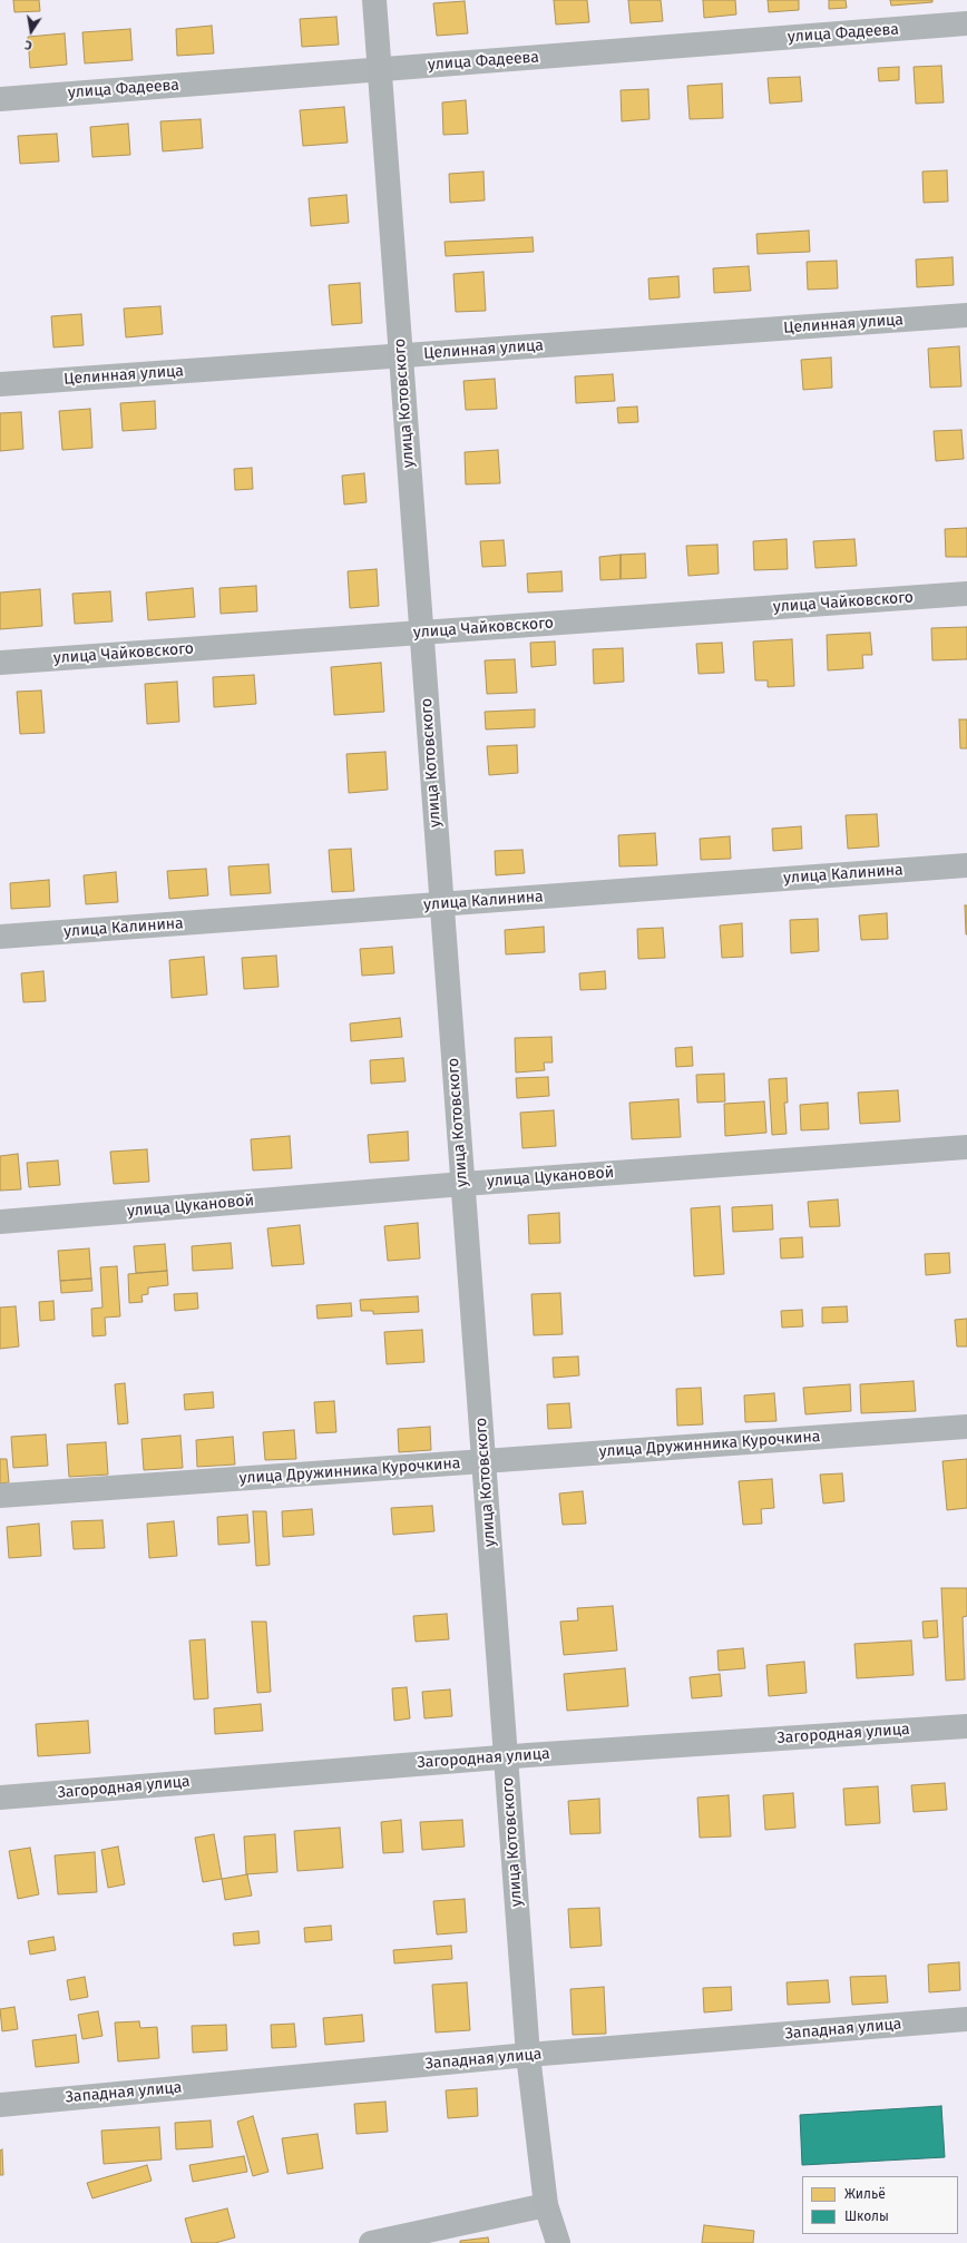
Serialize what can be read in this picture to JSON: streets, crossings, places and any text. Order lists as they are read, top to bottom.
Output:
{
  "streets": {
    "street": [
      "улица Фадеева",
      "Целинная улица",
      "улица Котовского",
      "улица Чайковского",
      "улица Калинина",
      "улица Цукановой",
      "улица Дружинника Курочкина",
      "Загородная улица",
      "Западная улица"
    ]
  },
  "crossings": [
    ["улица Фадеева", "улица Котовского"],
    ["Целинная улица", "улица Котовского"],
    ["улица Котовского", "улица Чайковского"],
    ["улица Котовского", "улица Калинина"],
    ["улица Котовского", "улица Цукановой"],
    ["улица Котовского", "улица Дружинника Курочкина"],
    ["улица Котовского", "Загородная улица"],
    ["улица Котовского", "Западная улица"]
  ],
  "legend": ["Жильё", "Школы"],
  "north": "bottom"
}
